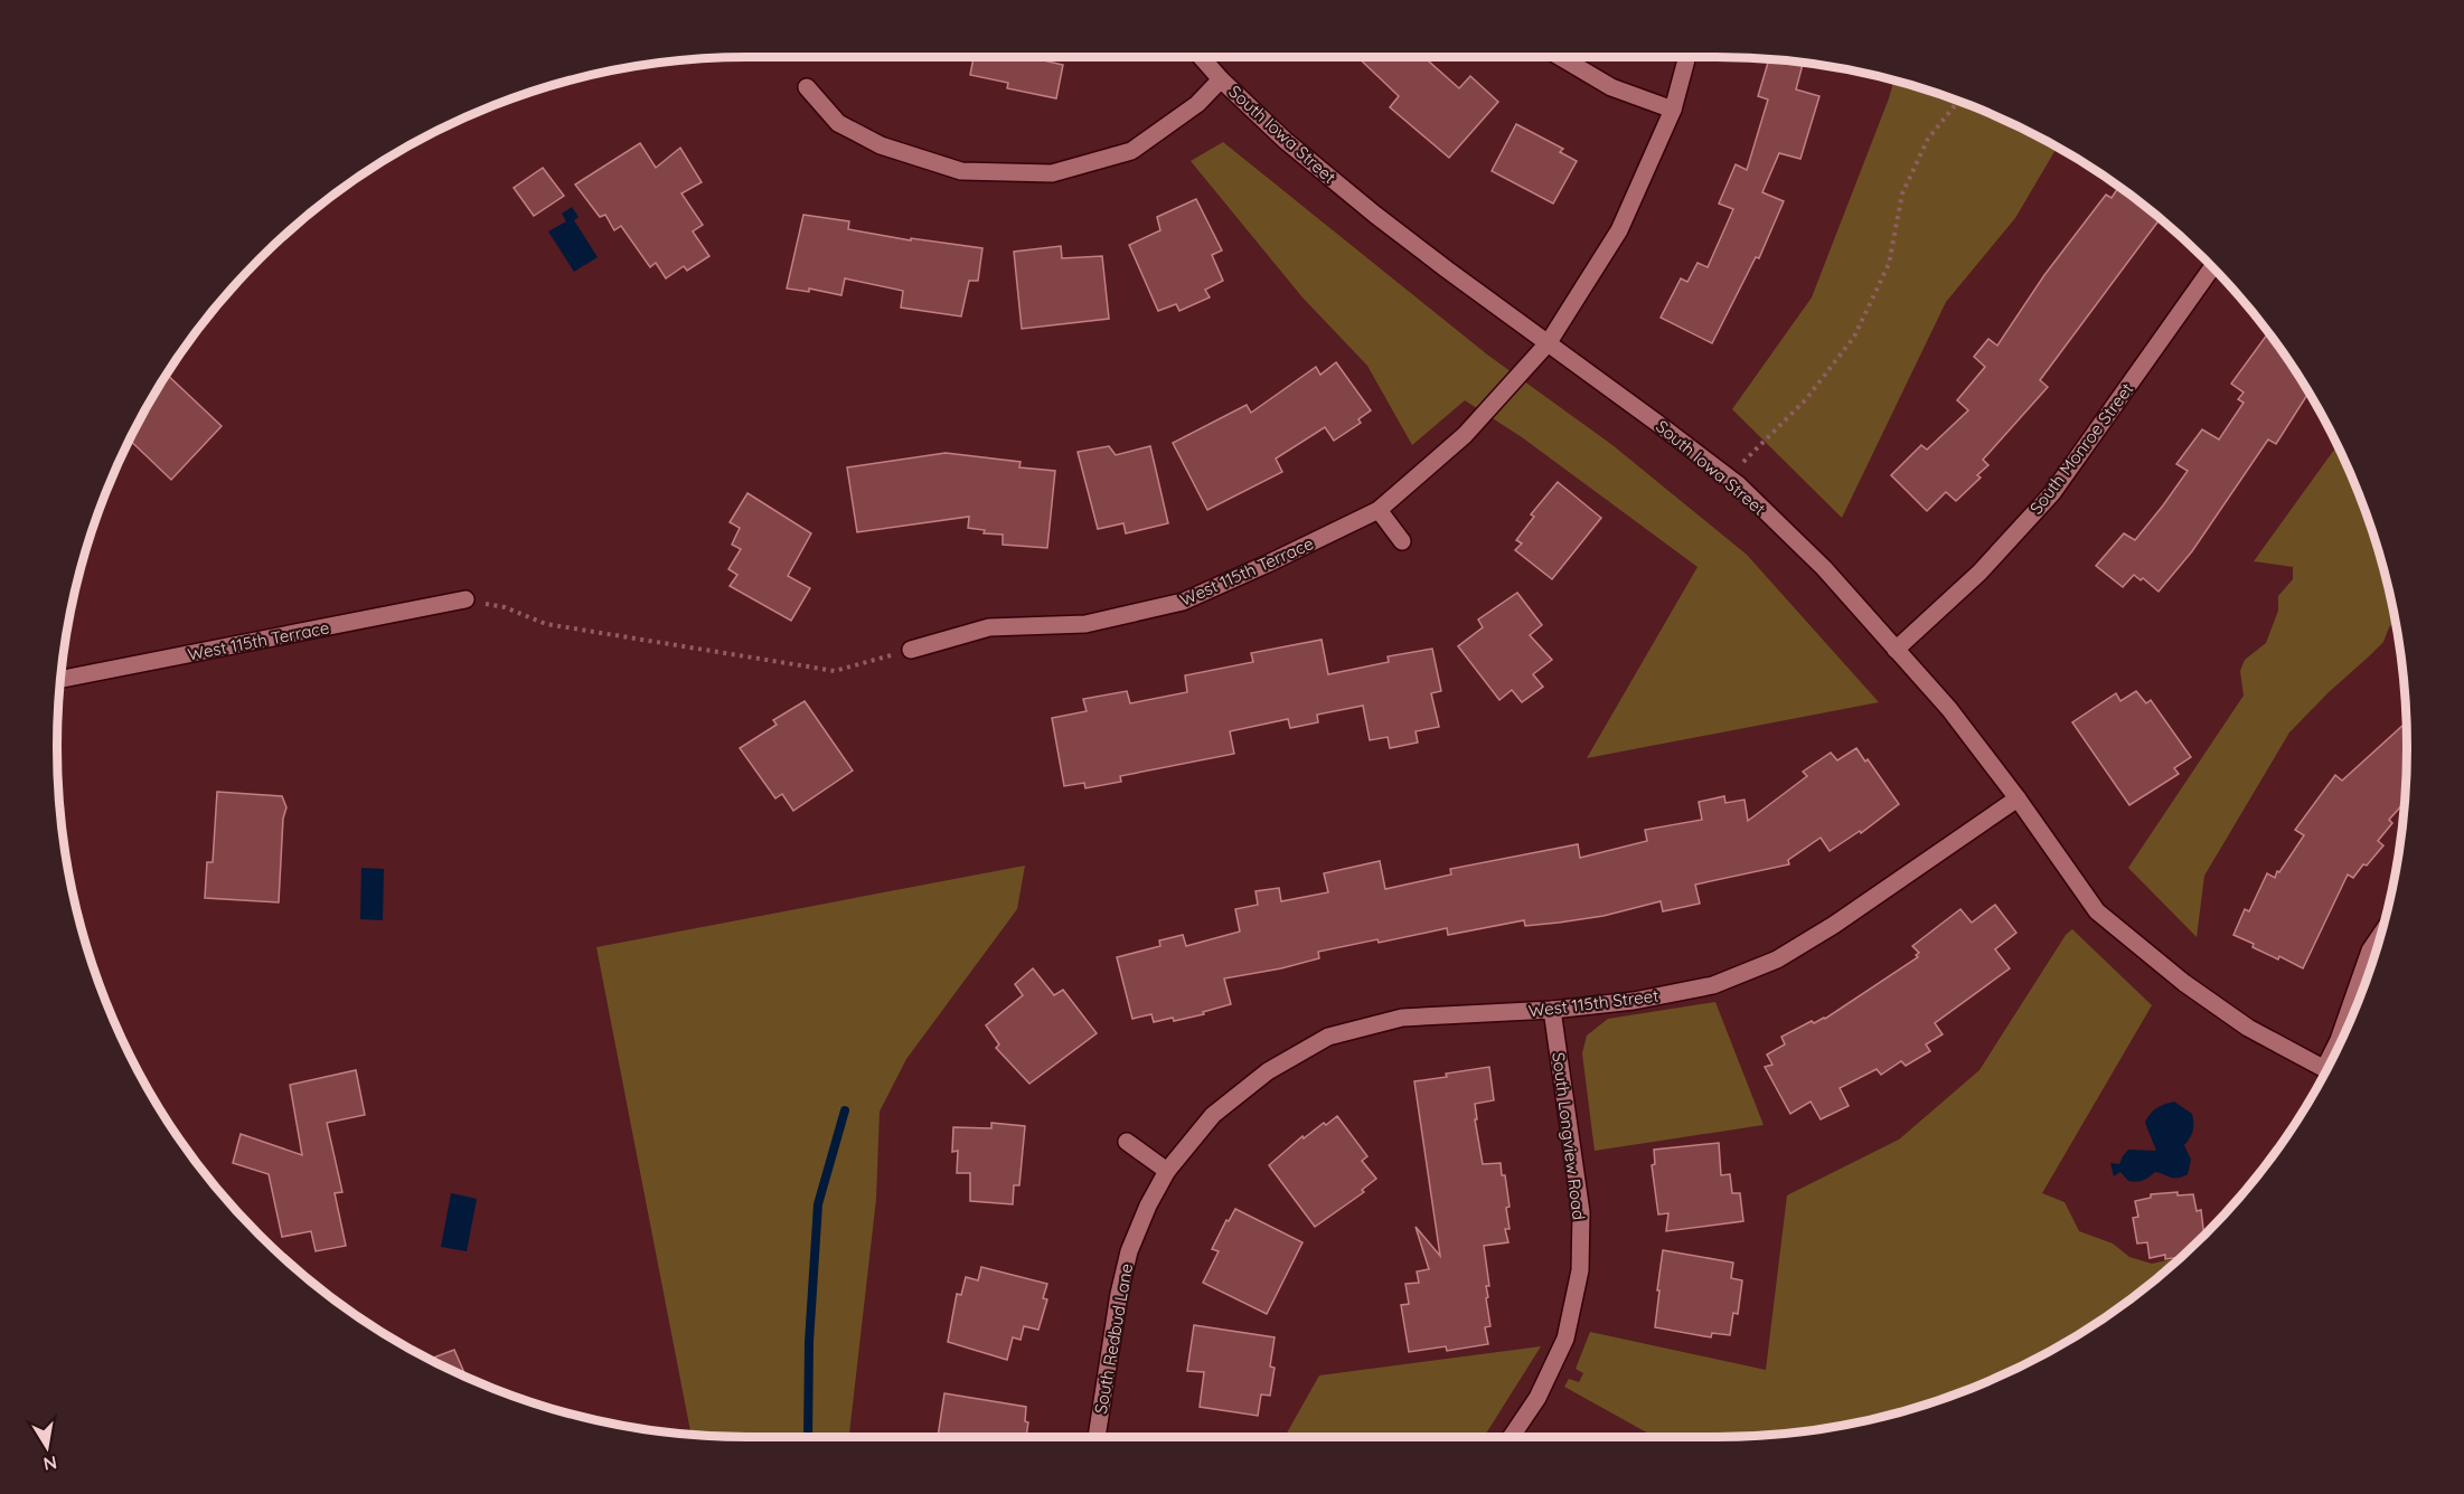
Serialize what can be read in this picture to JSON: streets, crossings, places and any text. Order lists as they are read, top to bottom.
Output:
{
  "streets": {
    "street": [
      "South Iowa Street",
      "South Monroe Street",
      "West 115th Terrace",
      "West 115th Street",
      "South Longview Road",
      "South Redbud Lane"
    ]
  },
  "crossings": [
    ["South Iowa Street", "South Monroe Street"],
    ["South Iowa Street", "West 115th Terrace"],
    ["South Iowa Street", "West 115th Street"],
    ["West 115th Street", "South Longview Road"],
    ["West 115th Street", "South Redbud Lane"]
  ],
  "north": "bottom"
}
